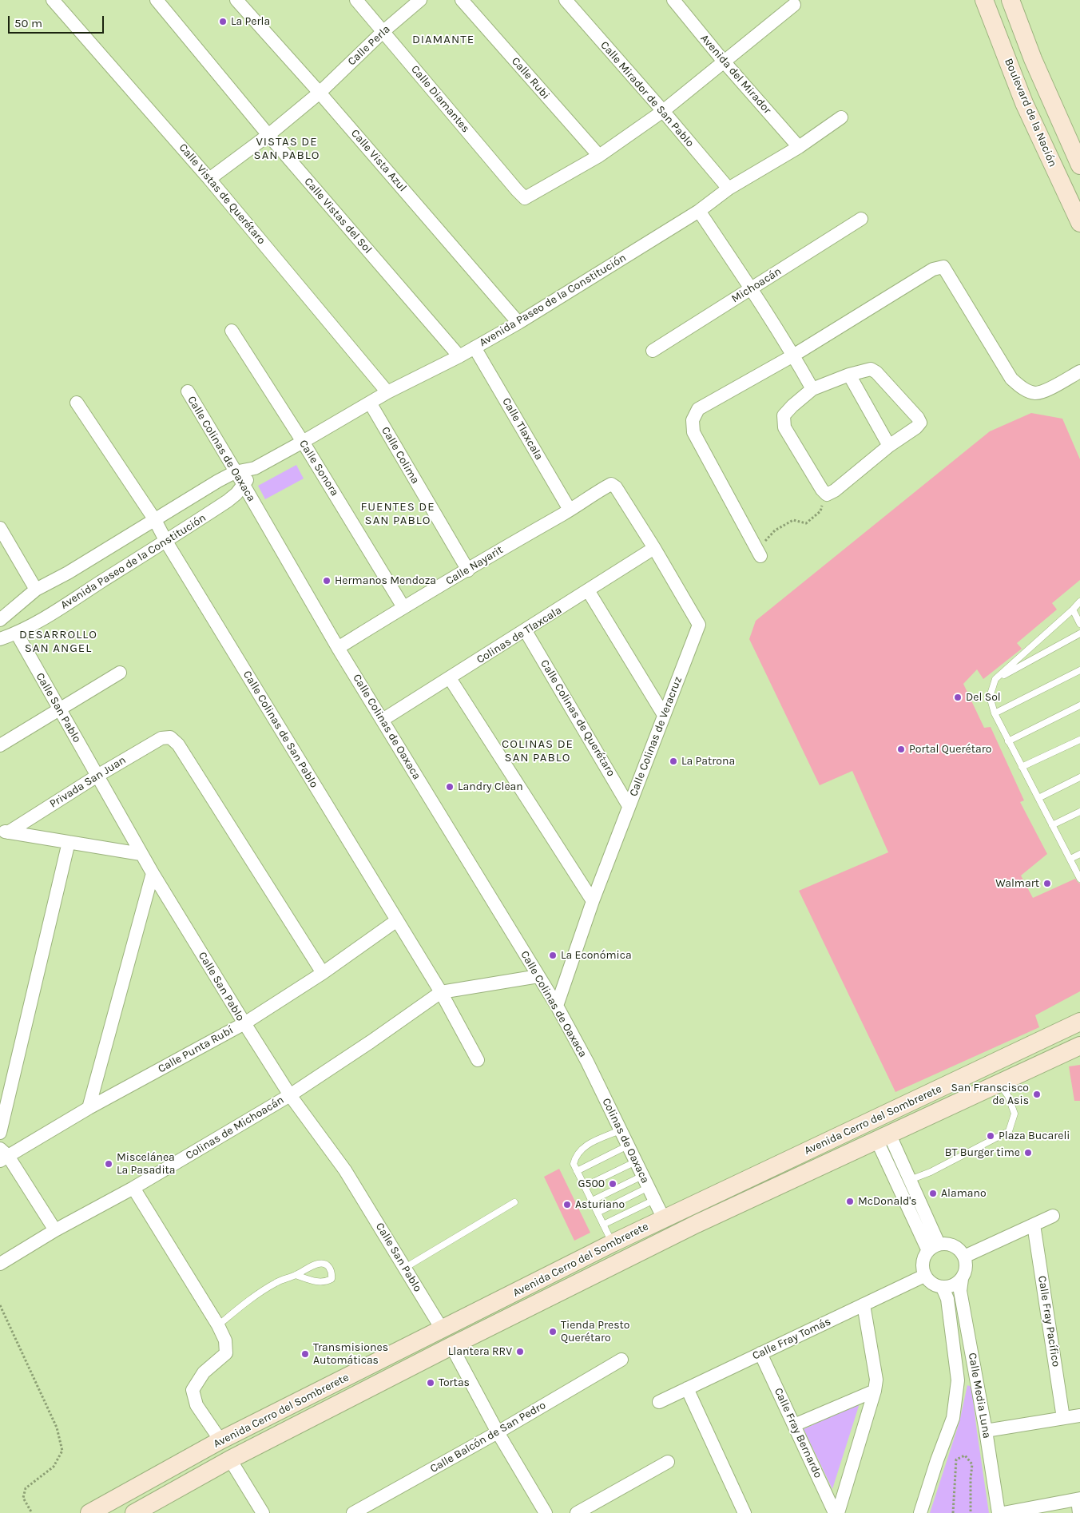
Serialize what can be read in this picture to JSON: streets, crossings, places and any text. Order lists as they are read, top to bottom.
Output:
{
  "streets": {
    "main road": ["Boulevard de la Nación", "Avenida Cerro del Sombrerete"],
    "street": [
      "Calle Perla",
      "Avenida del Mirador",
      "Calle Rubi",
      "Calle Mirador de San Pablo",
      "Calle Diamantes",
      "Calle Vista Azul",
      "Calle Vistas de Querétaro",
      "Calle Vistas del Sol",
      "Michoacán",
      "Avenida Paseo de la Constitución",
      "Calle Tlaxcala",
      "Calle Colinas de Oaxaca",
      "Calle Colima",
      "Calle Sonora",
      "Calle Nayarit",
      "Colinas de Tlaxcala",
      "Calle San Pablo",
      "Calle Colinas de Querétaro",
      "Calle Colinas de San Pablo",
      "Calle Colinas de Veracruz",
      "Privada San Juan",
      "Calle Punta Rubí",
      "Colinas de Michoacán",
      "Colinas de Oaxaca",
      "Calle Fray Pacífico",
      "Calle Fray Tomás",
      "Calle Media Luna",
      "Calle Fray Bernardo",
      "Calle Balcón de San Pedro"
    ]
  },
  "crossings": [
    ["Calle Perla", "Calle Diamantes"],
    ["Calle Perla", "Calle Vista Azul"],
    ["Avenida del Mirador", "Avenida Paseo de la Constitución"],
    ["Calle Rubi", "Calle Diamantes"],
    ["Calle Mirador de San Pablo", "Avenida Paseo de la Constitución"],
    ["Calle Vista Azul", "Avenida Paseo de la Constitución"],
    ["Calle Vistas de Querétaro", "Avenida Paseo de la Constitución"],
    ["Calle Vistas del Sol", "Avenida Paseo de la Constitución"],
    ["Avenida Paseo de la Constitución", "Calle Tlaxcala"],
    ["Avenida Paseo de la Constitución", "Calle Colinas de Oaxaca"],
    ["Avenida Paseo de la Constitución", "Calle Colima"],
    ["Avenida Paseo de la Constitución", "Calle Sonora"],
    ["Avenida Paseo de la Constitución", "Calle San Pablo"],
    ["Avenida Paseo de la Constitución", "Calle Colinas de San Pablo"],
    ["Calle Tlaxcala", "Calle Nayarit"],
    ["Calle Colinas de Oaxaca", "Calle Nayarit"],
    ["Calle Colinas de Oaxaca", "Colinas de Tlaxcala"],
    ["Calle Colinas de Oaxaca", "Calle Colinas de Veracruz"],
    ["Calle Colinas de Oaxaca", "Colinas de Oaxaca"],
    ["Calle Colima", "Calle Nayarit"],
    ["Calle Sonora", "Calle Nayarit"],
    ["Calle Nayarit", "Calle Colinas de Veracruz"],
    ["Colinas de Tlaxcala", "Calle Colinas de Querétaro"],
    ["Colinas de Tlaxcala", "Calle Colinas de Veracruz"],
    ["Calle San Pablo", "Privada San Juan"],
    ["Calle San Pablo", "Calle Punta Rubí"],
    ["Calle San Pablo", "Avenida Cerro del Sombrerete"],
    ["Calle San Pablo", "Colinas de Michoacán"],
    ["Calle Colinas de Querétaro", "Calle Colinas de Veracruz"],
    ["Calle Colinas de San Pablo", "Calle Punta Rubí"],
    ["Calle Colinas de San Pablo", "Colinas de Michoacán"],
    ["Privada San Juan", "Calle Punta Rubí"],
    ["Avenida Cerro del Sombrerete", "Colinas de Oaxaca"],
    ["Calle Fray Tomás", "Calle Media Luna"],
    ["Calle Fray Tomás", "Calle Fray Bernardo"]
  ],
  "districts": [
    "DIAMANTE",
    "VISTAS DE SAN PABLO",
    "FUENTES DE SAN PABLO",
    "DESARROLLO SAN ANGEL",
    "COLINAS DE SAN PABLO"
  ],
  "places": [
    "La Perla",
    "Hermanos Mendoza",
    "Del Sol",
    "Portal Querétaro",
    "La Patrona",
    "Landry Clean",
    "Walmart",
    "La Económica",
    "San Franscisco de Asis",
    "Plaza Bucareli",
    "BT Burger time",
    "Miscelánea La Pasadita",
    "G500",
    "Alamano",
    "McDonald's",
    "Asturiano",
    "Tienda Presto Querétaro",
    "Llantera RRV",
    "Transmisiones Automáticas",
    "Tortas"
  ],
  "scale_bar": "50 m"
}
